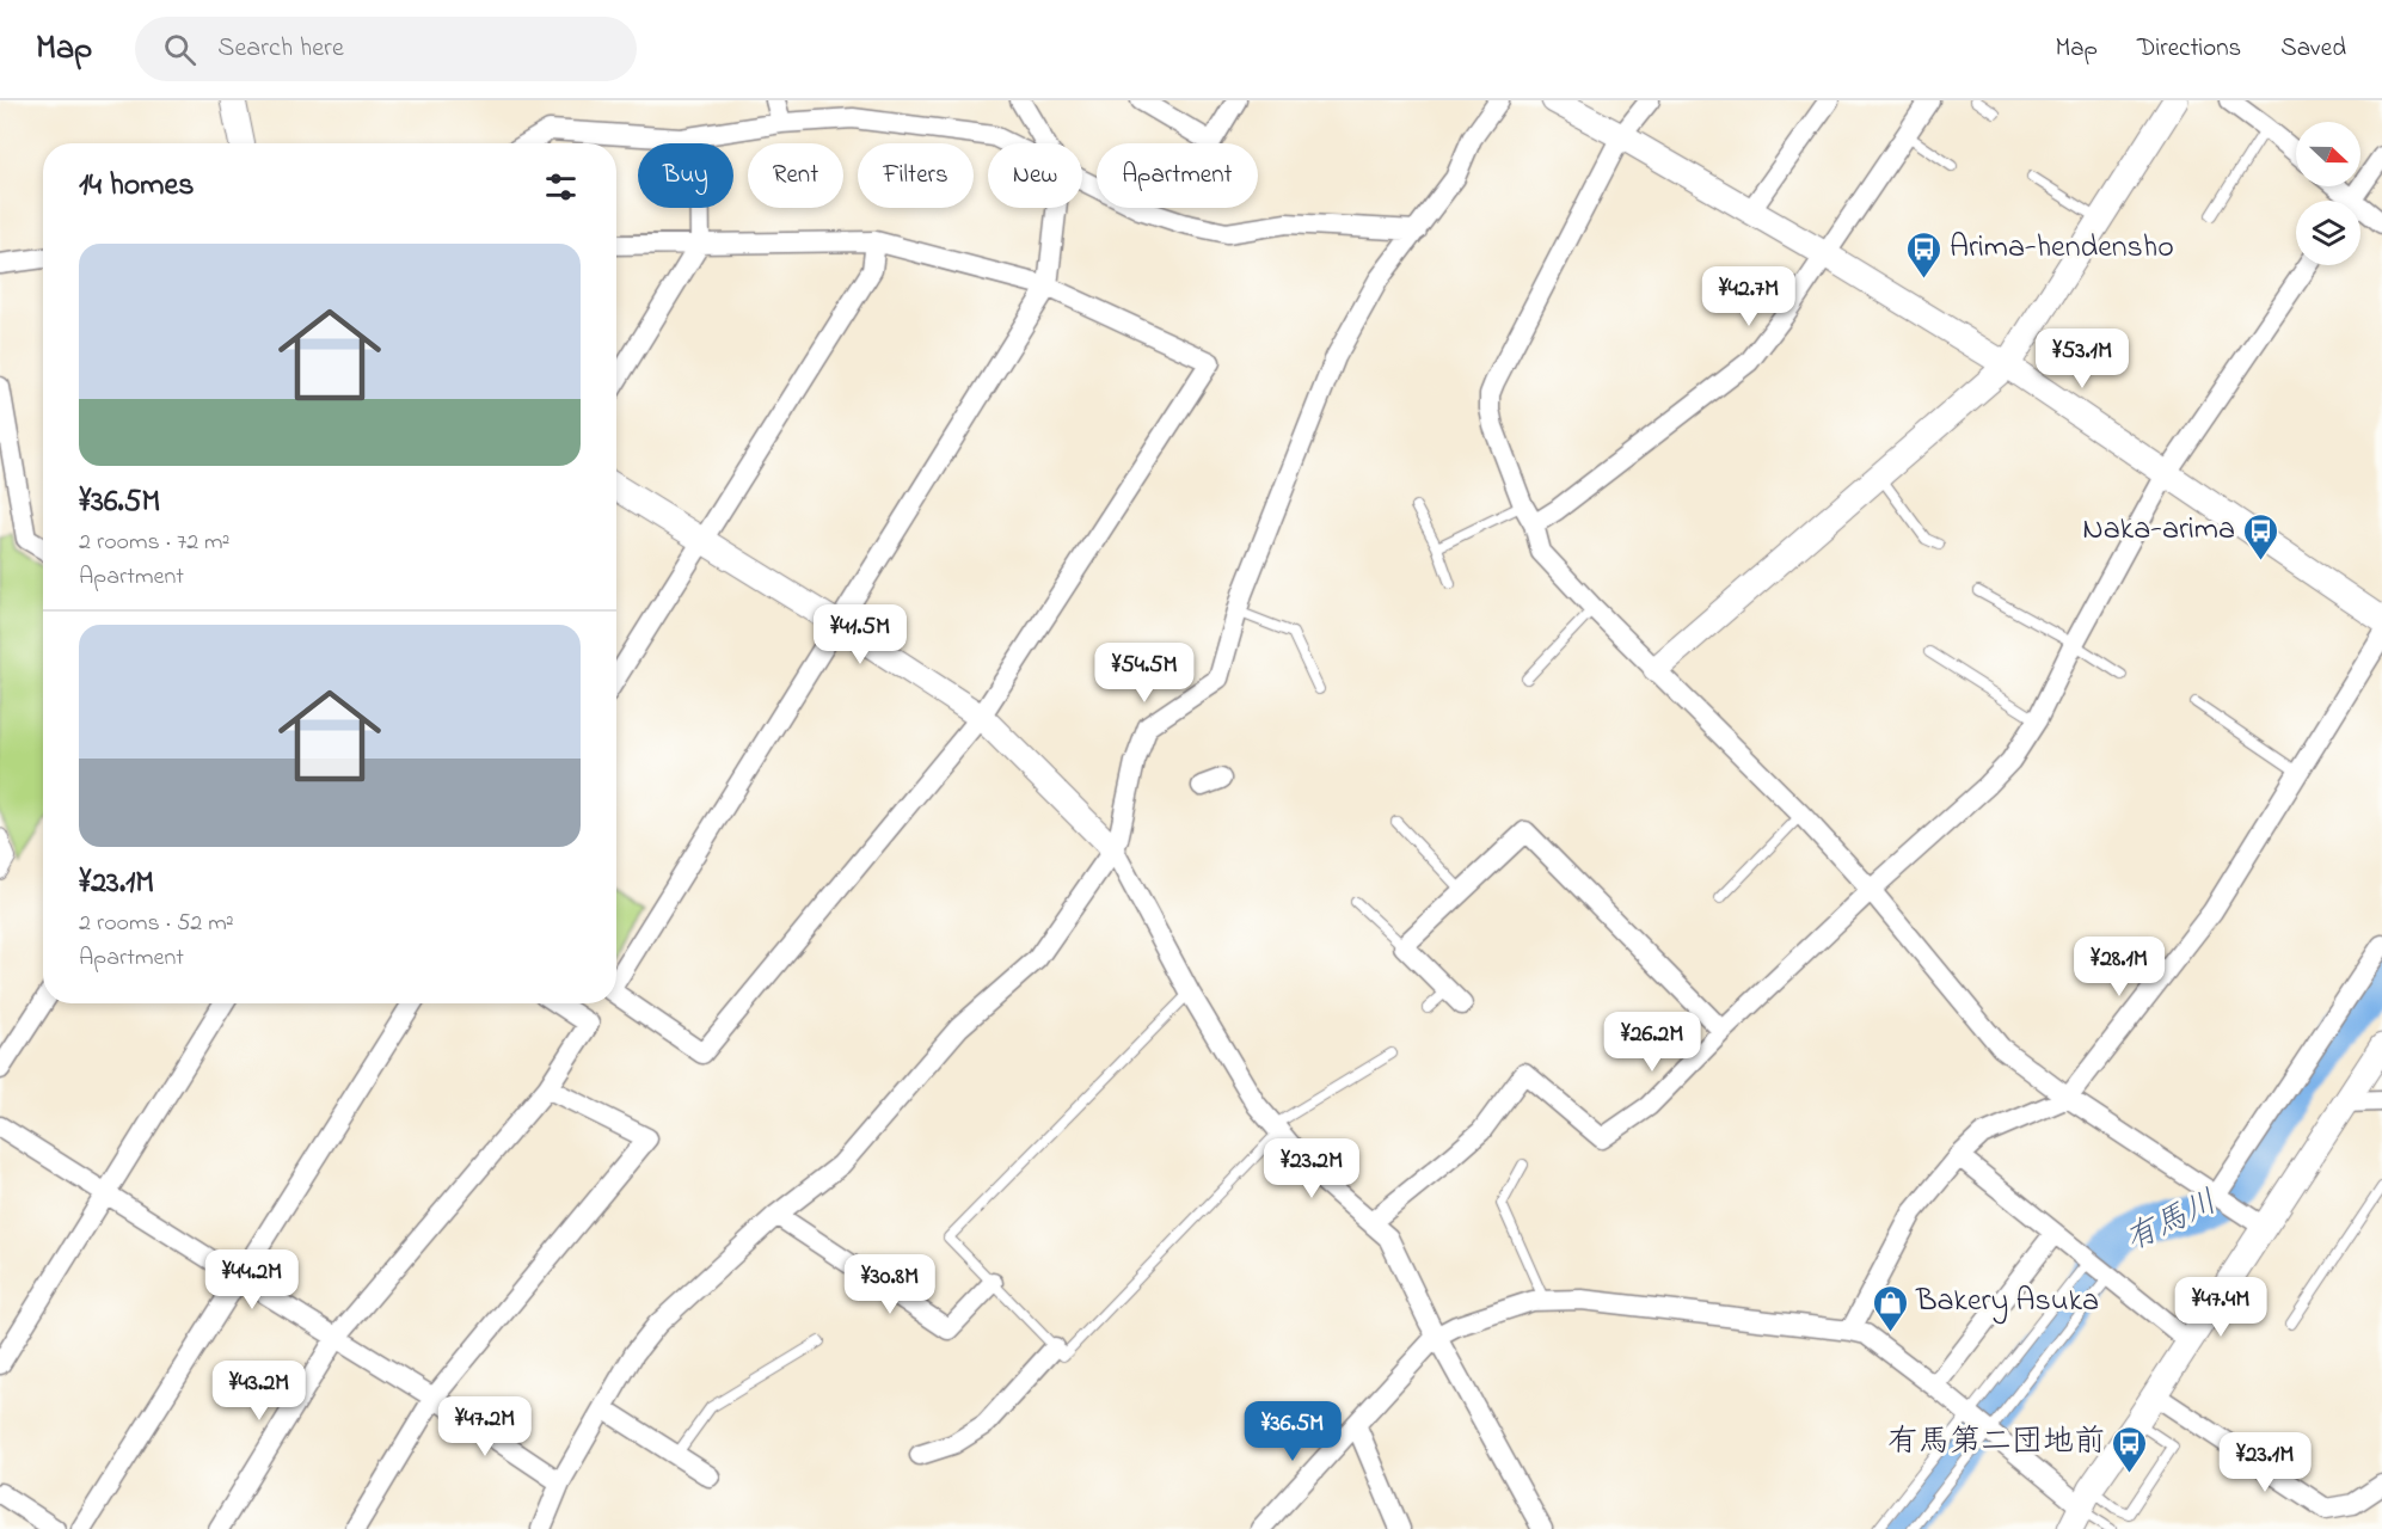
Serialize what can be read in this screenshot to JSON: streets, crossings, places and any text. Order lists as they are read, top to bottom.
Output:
{
  "water": ["有馬川"],
  "places": {
    "bus stop": ["Arima-hendensho", "Naka-arima", "有馬第二団地前"],
    "shop": ["Bakery Asuka"]
  },
  "north": "right",
  "page": {
    "header": "Map",
    "search": "Search here",
    "nav": ["Map", "Directions", "Saved"],
    "chip": [
      "Buy",
      "Rent",
      "Filters",
      "New",
      "Apartment"
    ],
    "heading": "14 homes",
    "list": [
      {
        "name": "¥36.5M",
        "note": "2 rooms · 72 m² · Apartment"
      },
      {
        "name": "¥23.1M",
        "note": "2 rooms · 52 m² · Apartment"
      }
    ],
    "price": [
      "¥42.7M",
      "¥53.1M",
      "¥41.5M",
      "¥54.5M",
      "¥28.1M",
      "¥26.2M",
      "¥23.2M",
      "¥44.2M",
      "¥30.8M",
      "¥47.4M",
      "¥43.2M",
      "¥47.2M",
      "¥36.5M",
      "¥23.1M"
    ]
  }
}
